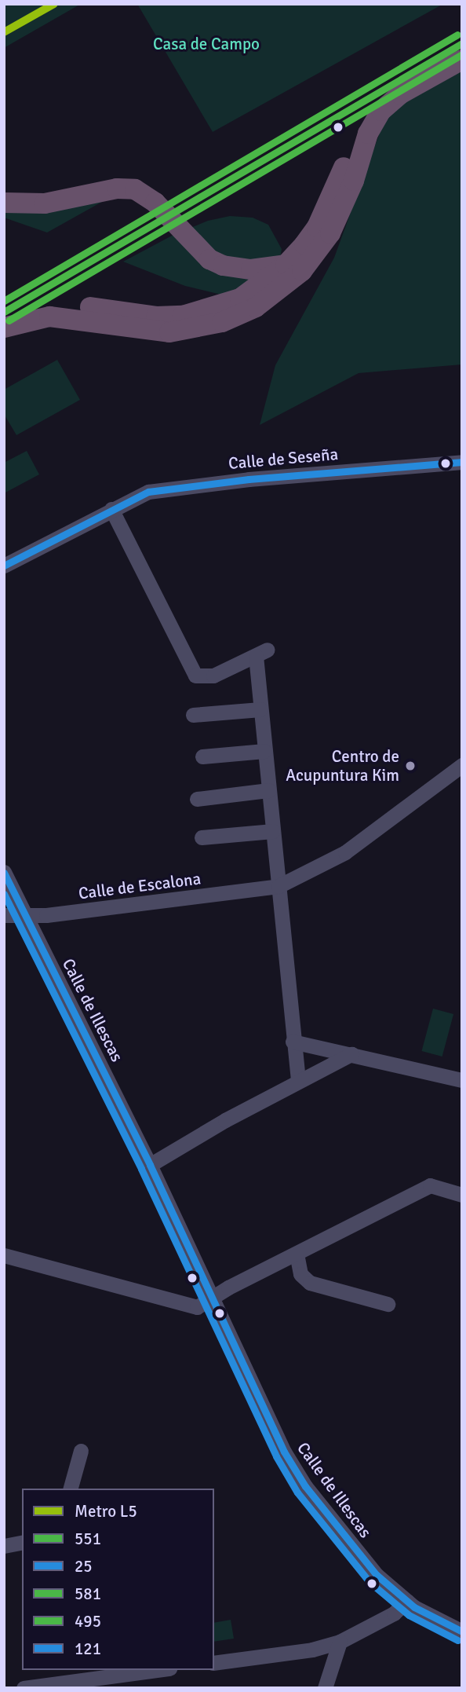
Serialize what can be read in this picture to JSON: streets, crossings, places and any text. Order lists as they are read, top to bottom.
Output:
{
  "streets": {
    "street": ["Calle de Seseña", "Calle de Escalona", "Calle de Illescas"]
  },
  "crossings": [
    ["Calle de Escalona", "Calle de Illescas"]
  ],
  "parks": ["Casa de Campo"],
  "places": ["Centro de Acupuntura Kim"],
  "lines": [
    "metro line L5",
    "transit line 495",
    "transit line 551",
    "transit line 581",
    "transit line 25",
    "transit line 121"
  ],
  "legend": [
    "Metro L5",
    "551",
    "25",
    "581",
    "495",
    "121"
  ]
}
